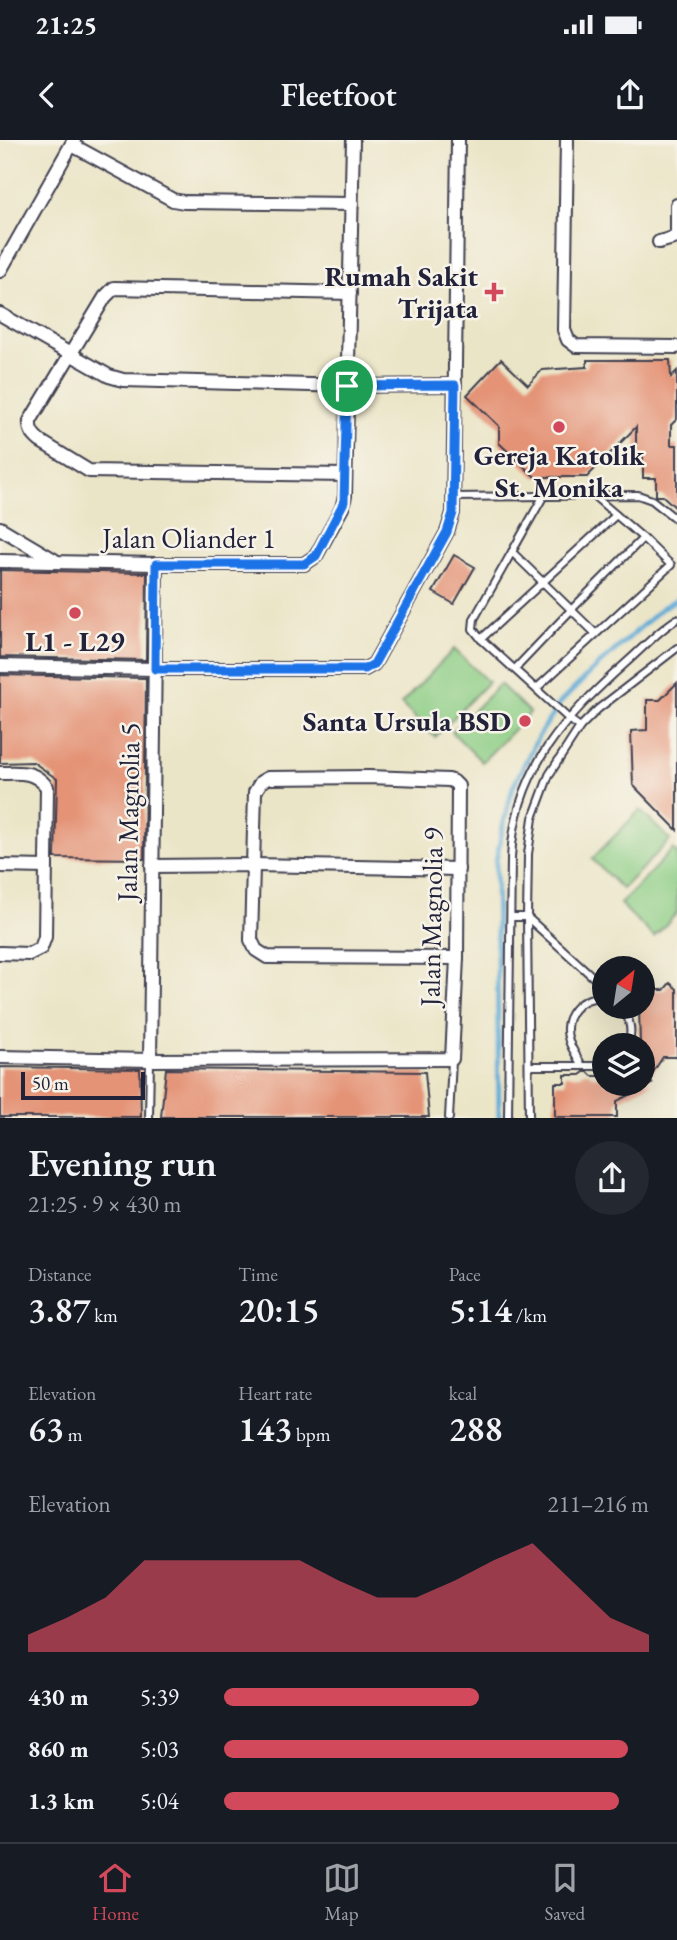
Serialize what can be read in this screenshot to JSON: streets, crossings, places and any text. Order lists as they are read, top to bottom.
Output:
{
  "streets": {
    "street": ["Jalan Oliander 1", "Jalan Magnolia 5", "Jalan Magnolia 9"]
  },
  "crossings": [
    ["Jalan Oliander 1", "Jalan Magnolia 5"]
  ],
  "places": {
    "health": ["Rumah Sakit Trijata"],
    "other": ["Gereja Katolik St. Monika", "L1 - L29", "Santa Ursula BSD"]
  },
  "scale_bar": "50 m",
  "north": "top right",
  "page": {
    "status": "21:25",
    "header": "Fleetfoot",
    "scale": "50 m",
    "heading": ["Evening run", "21:25 · 9 × 430 m"],
    "stats": [
      ["Distance", "3.87 km"],
      ["Time", "20:15"],
      ["Pace", "5:14 /km"],
      ["Elevation", "63 m"],
      ["Heart rate", "143 bpm"],
      ["kcal", "288"]
    ],
    "chart": ["Elevation", "211–216 m"],
    "list": [
      {
        "name": "430 m",
        "note": "5:39"
      },
      {
        "name": "860 m",
        "note": "5:03"
      },
      {
        "name": "1.3 km",
        "note": "5:04"
      }
    ],
    "tabs": ["Home", "Map", "Saved"]
  }
}
